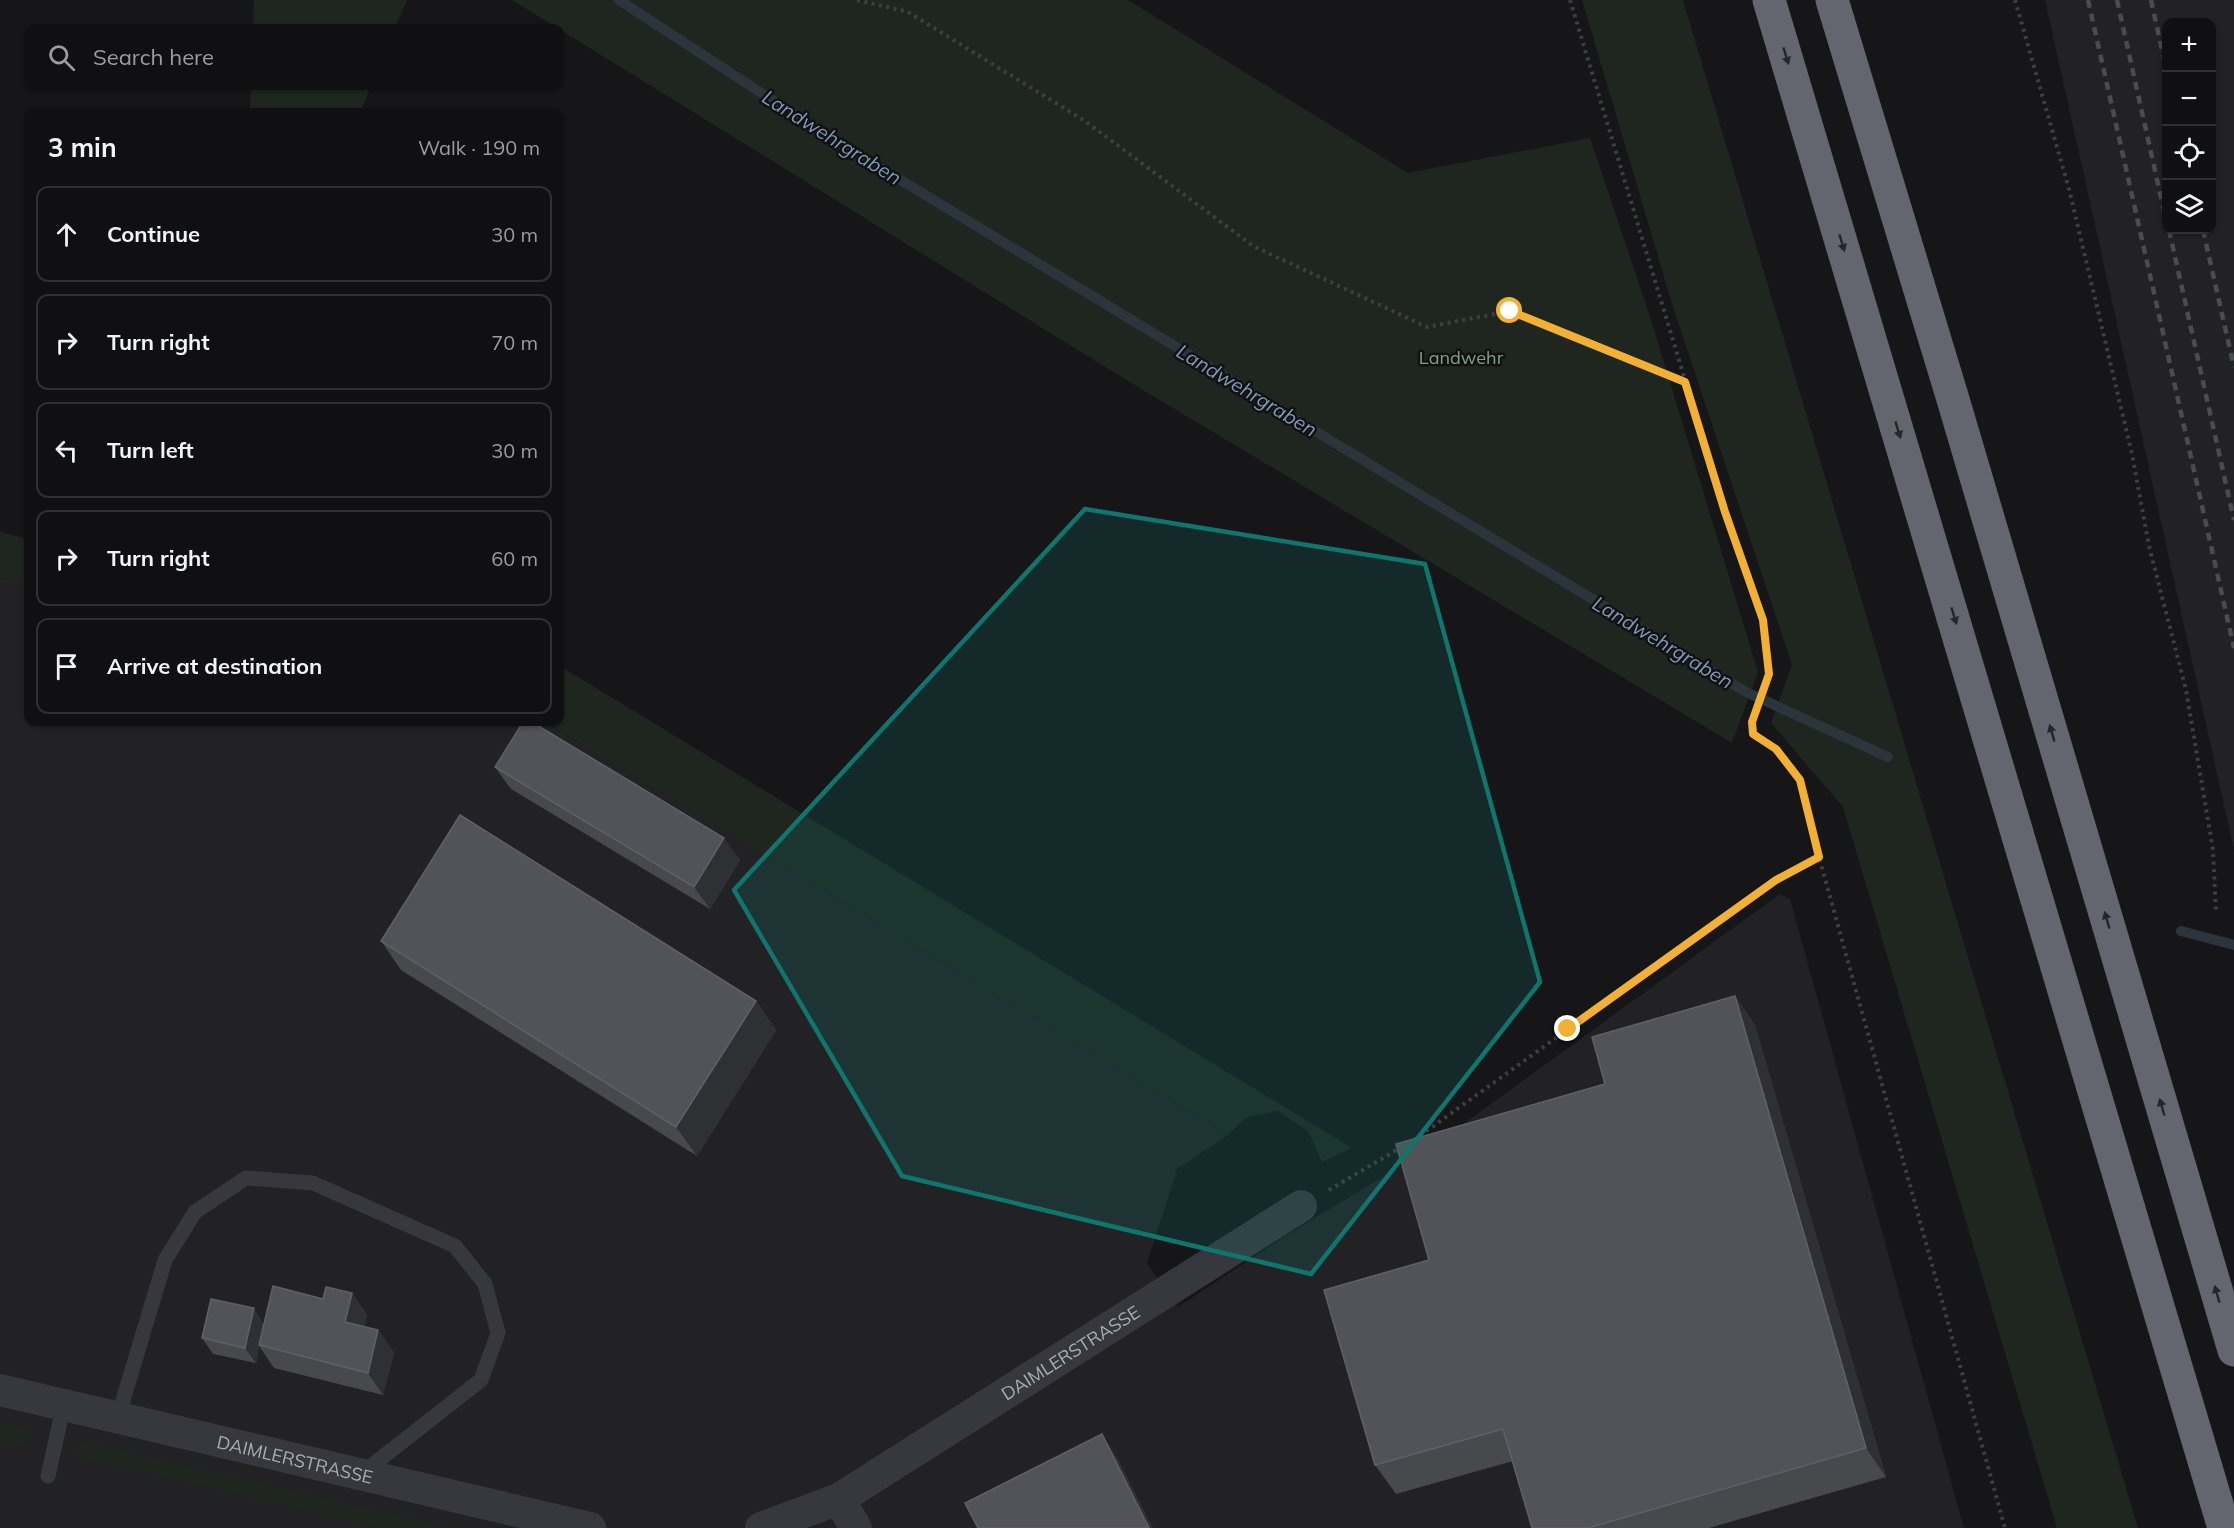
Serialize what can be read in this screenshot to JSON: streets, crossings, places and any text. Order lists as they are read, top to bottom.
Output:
{
  "streets": {
    "street": ["DAIMLERSTRASSE"]
  },
  "water": ["Landwehrgraben"],
  "parks": ["Landwehr"],
  "page": {
    "map_buttons": ["+", "−"],
    "search": "Search here",
    "heading": ["3 min", "Walk · 190 m"],
    "list": [
      ["Continue", "30 m"],
      ["Turn right", "70 m"],
      ["Turn left", "30 m"],
      ["Turn right", "60 m"],
      "Arrive at destination"
    ]
  }
}
